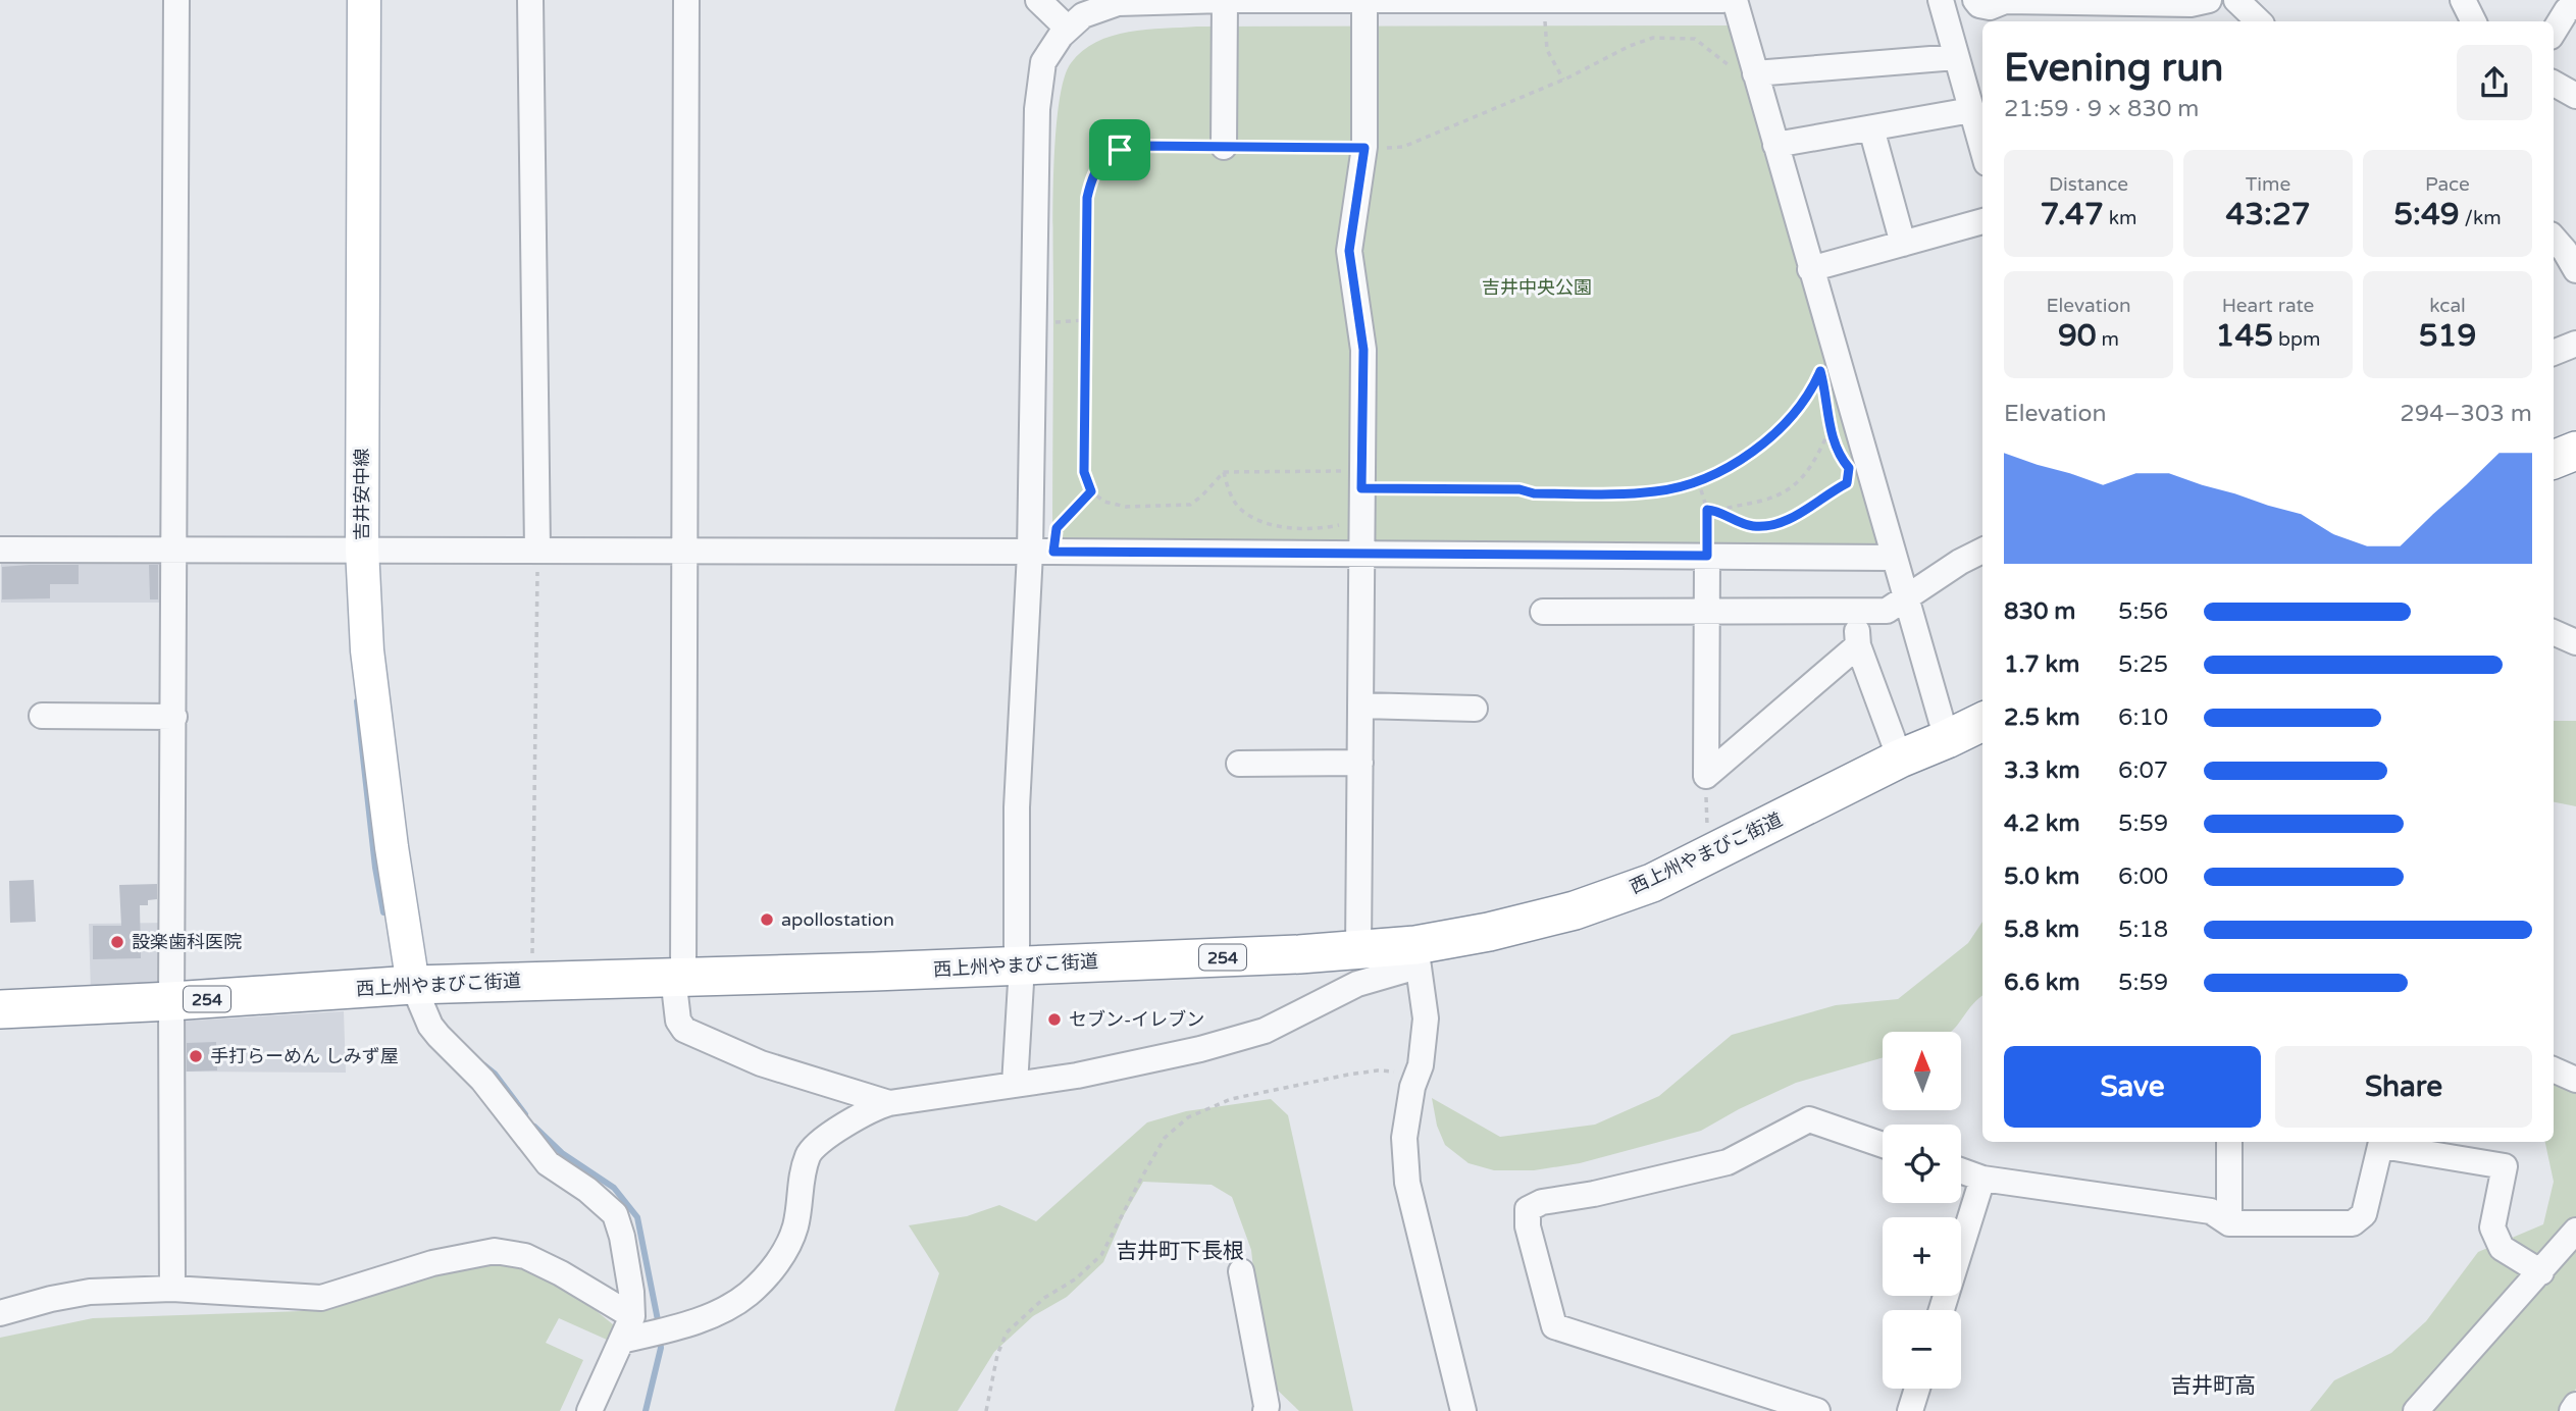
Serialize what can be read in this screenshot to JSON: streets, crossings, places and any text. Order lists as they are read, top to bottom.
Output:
{
  "streets": {
    "highway": ["西上州やまびこ街道", "254"],
    "main road": ["吉井安中線"]
  },
  "crossings": [
    ["吉井安中線", "西上州やまびこ街道"]
  ],
  "districts": ["吉井町下長根", "吉井町高"],
  "parks": ["吉井中央公園"],
  "places": [
    "apollostation",
    "設楽歯科医院",
    "セブン-イレブン",
    "手打らーめん しみず屋"
  ],
  "north": "top",
  "page": {
    "heading": ["Evening run", "21:59 · 9 × 830 m"],
    "stats": [
      ["Distance", "7.47 km"],
      ["Time", "43:27"],
      ["Pace", "5:49 /km"],
      ["Elevation", "90 m"],
      ["Heart rate", "145 bpm"],
      ["kcal", "519"]
    ],
    "chart": ["Elevation", "294–303 m"],
    "list": [
      {
        "name": "830 m",
        "note": "5:56"
      },
      {
        "name": "1.7 km",
        "note": "5:25"
      },
      {
        "name": "2.5 km",
        "note": "6:10"
      },
      {
        "name": "3.3 km",
        "note": "6:07"
      },
      {
        "name": "4.2 km",
        "note": "5:59"
      },
      {
        "name": "5.0 km",
        "note": "6:00"
      },
      {
        "name": "5.8 km",
        "note": "5:18"
      },
      {
        "name": "6.6 km",
        "note": "5:59"
      }
    ],
    "map_buttons": ["+", "−"],
    "buttons": ["Save", "Share"]
  }
}
